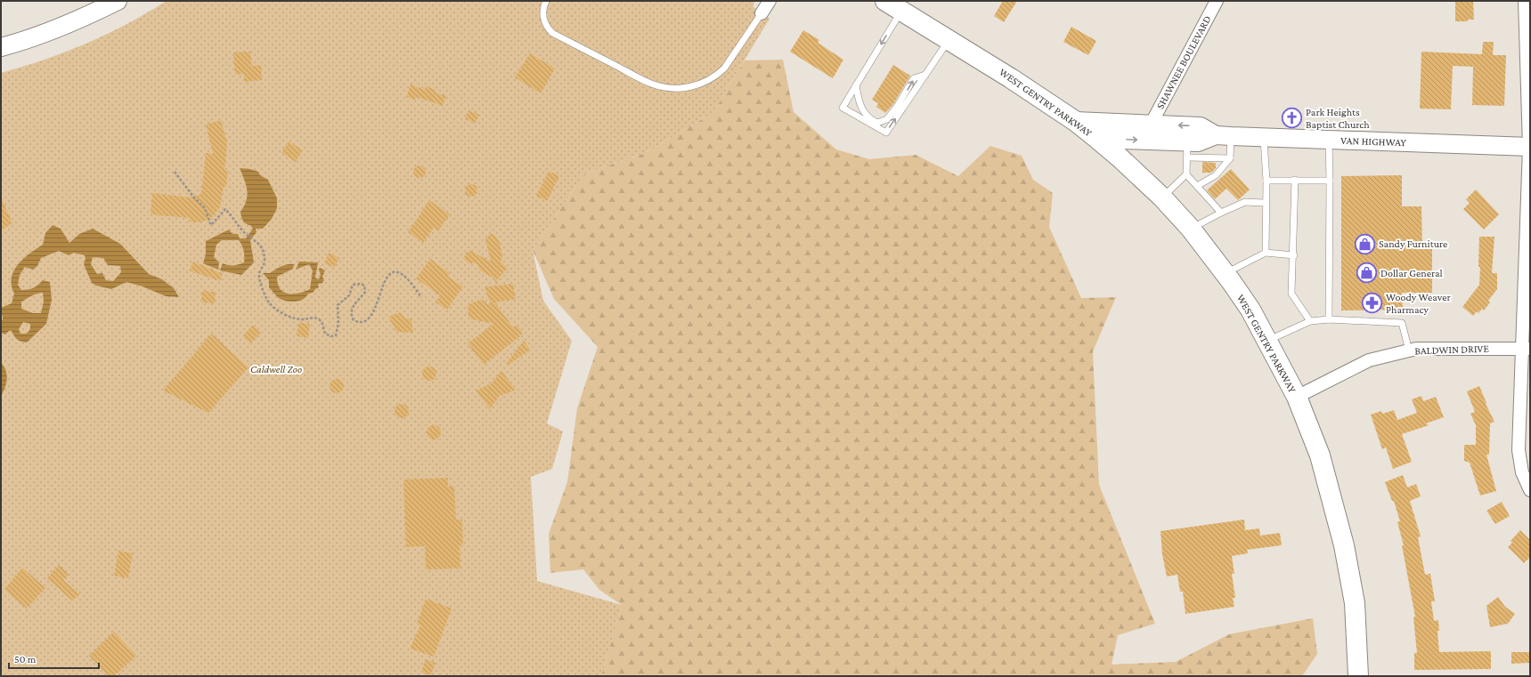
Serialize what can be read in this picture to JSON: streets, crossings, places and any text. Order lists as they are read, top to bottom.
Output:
{
  "streets": {
    "main road": ["WEST GENTRY PARKWAY", "VAN HIGHWAY"],
    "street": ["SHAWNEE BOULEVARD", "BALDWIN DRIVE"]
  },
  "crossings": [
    ["SHAWNEE BOULEVARD", "VAN HIGHWAY"],
    ["WEST GENTRY PARKWAY", "VAN HIGHWAY"],
    ["WEST GENTRY PARKWAY", "BALDWIN DRIVE"]
  ],
  "parks": ["Caldwell Zoo"],
  "places": {
    "church": ["Park Heights Baptist Church"],
    "shop": ["Sandy Furniture", "Dollar General"],
    "pharmacy": ["Woody Weaver Pharmacy"]
  },
  "scale_bar": "50 m"
}
